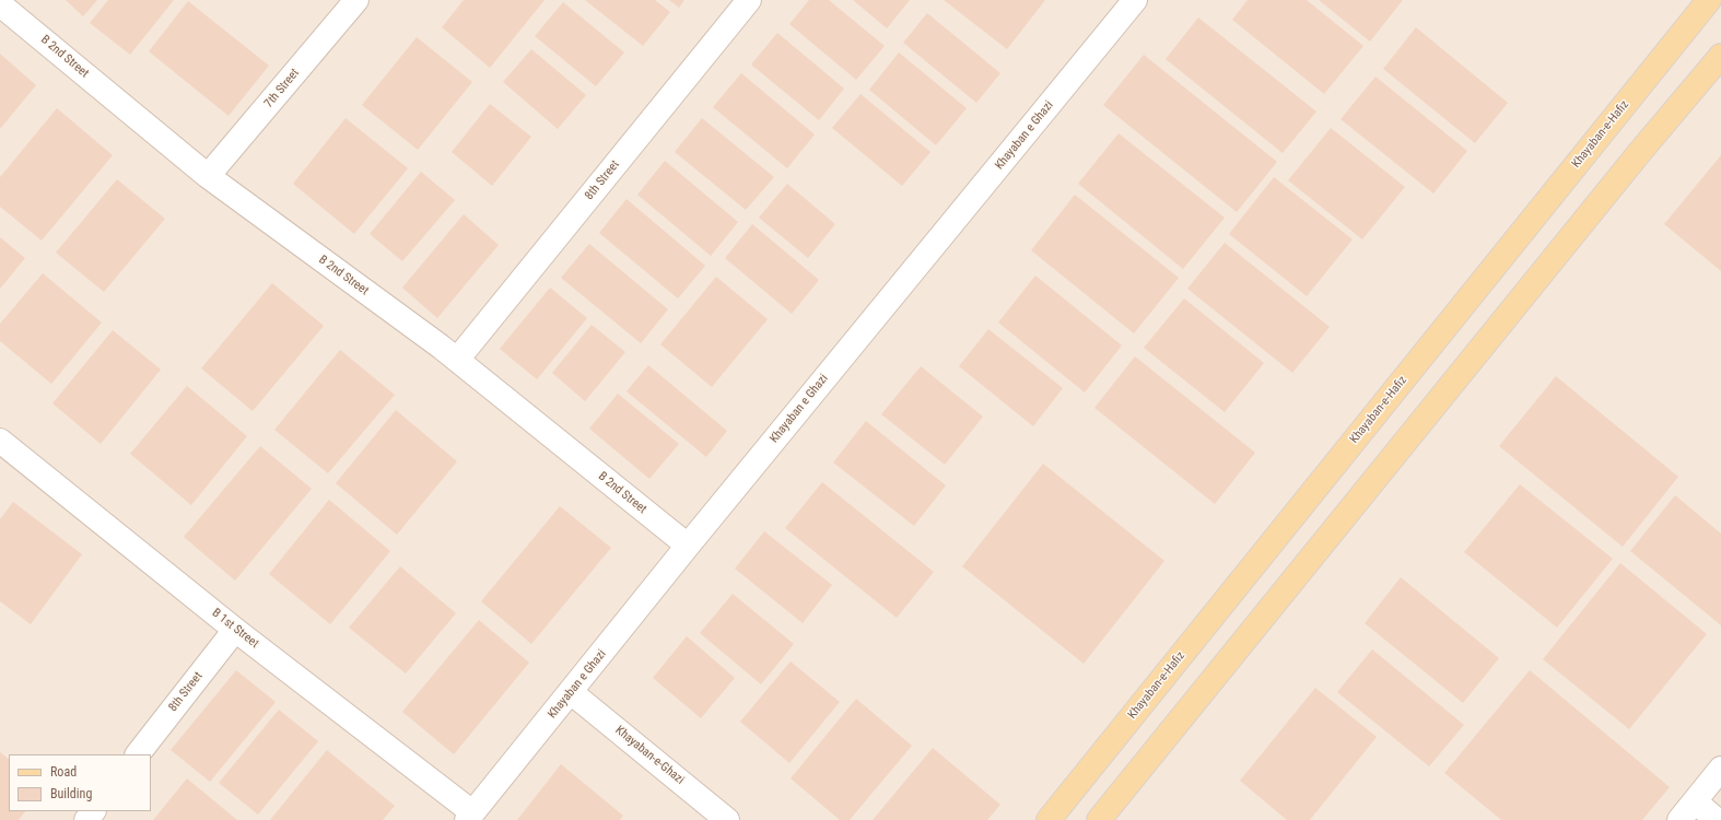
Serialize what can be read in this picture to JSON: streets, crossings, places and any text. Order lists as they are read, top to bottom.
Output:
{
  "streets": {
    "main road": ["Khayaban-e-Hafiz"],
    "street": [
      "B 2nd Street",
      "7th Street",
      "Khayaban e Ghazi",
      "8th Street",
      "B 1st Street",
      "Khayaban-e-Ghazi"
    ]
  },
  "crossings": [
    ["B 2nd Street", "7th Street"],
    ["B 2nd Street", "Khayaban e Ghazi"],
    ["B 2nd Street", "8th Street"],
    ["Khayaban e Ghazi", "B 1st Street"],
    ["Khayaban e Ghazi", "Khayaban-e-Ghazi"],
    ["8th Street", "B 1st Street"]
  ],
  "legend": ["Road", "Building"]
}
